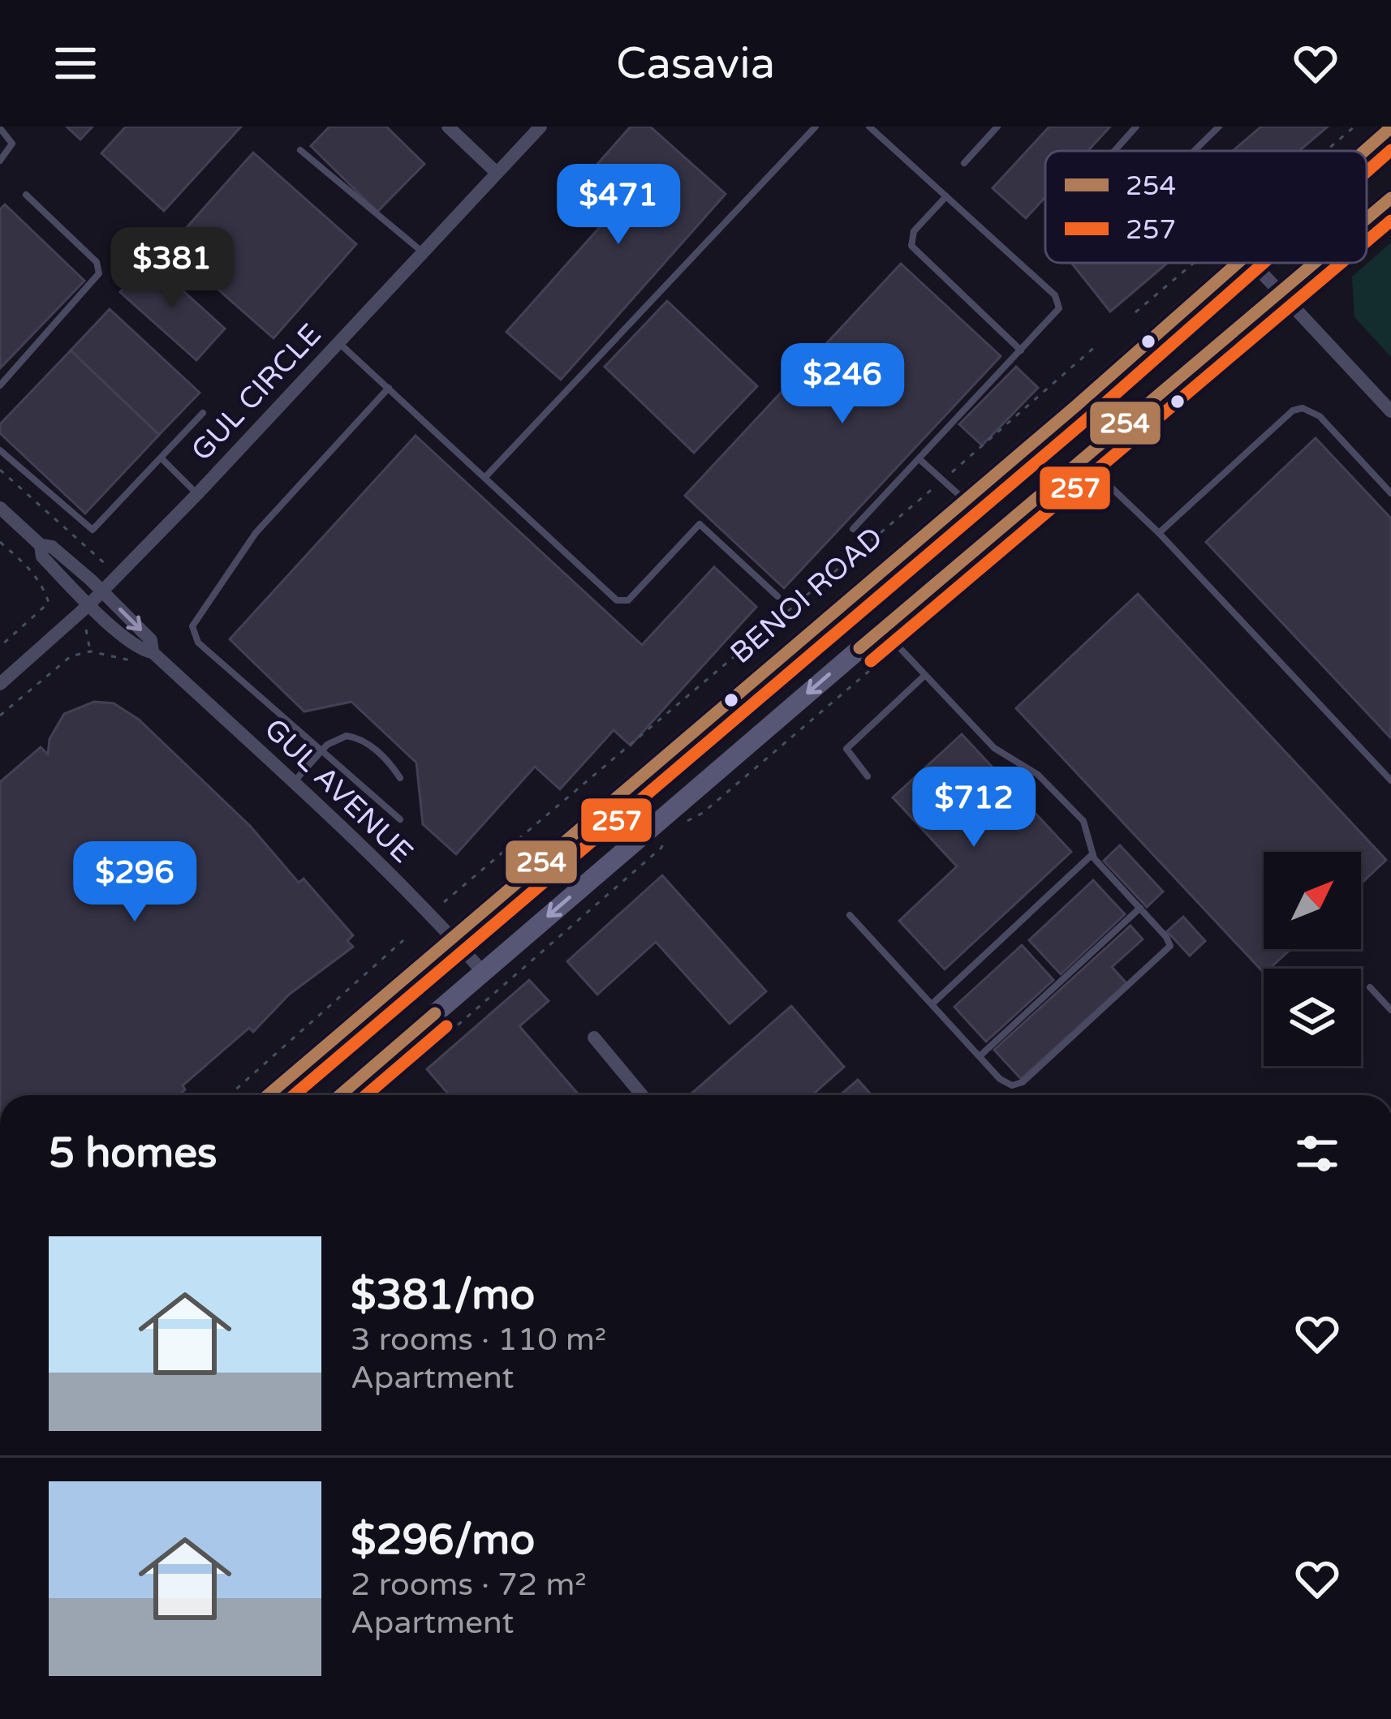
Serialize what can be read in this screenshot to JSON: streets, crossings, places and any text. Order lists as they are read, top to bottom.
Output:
{
  "streets": {
    "main road": ["BENOI ROAD"],
    "street": ["GUL CIRCLE", "GUL AVENUE"]
  },
  "crossings": [
    ["GUL CIRCLE", "GUL AVENUE"],
    ["BENOI ROAD", "GUL AVENUE"]
  ],
  "lines": ["transit line 254", "transit line 257"],
  "legend": ["254", "257"],
  "north": "top right",
  "page": {
    "header": "Casavia",
    "price": [
      "$471",
      "$381",
      "$246",
      "$712",
      "$296"
    ],
    "heading": "5 homes",
    "list": [
      {
        "name": "$381/mo",
        "note": "3 rooms · 110 m² · Apartment"
      },
      {
        "name": "$296/mo",
        "note": "2 rooms · 72 m² · Apartment"
      }
    ]
  }
}
